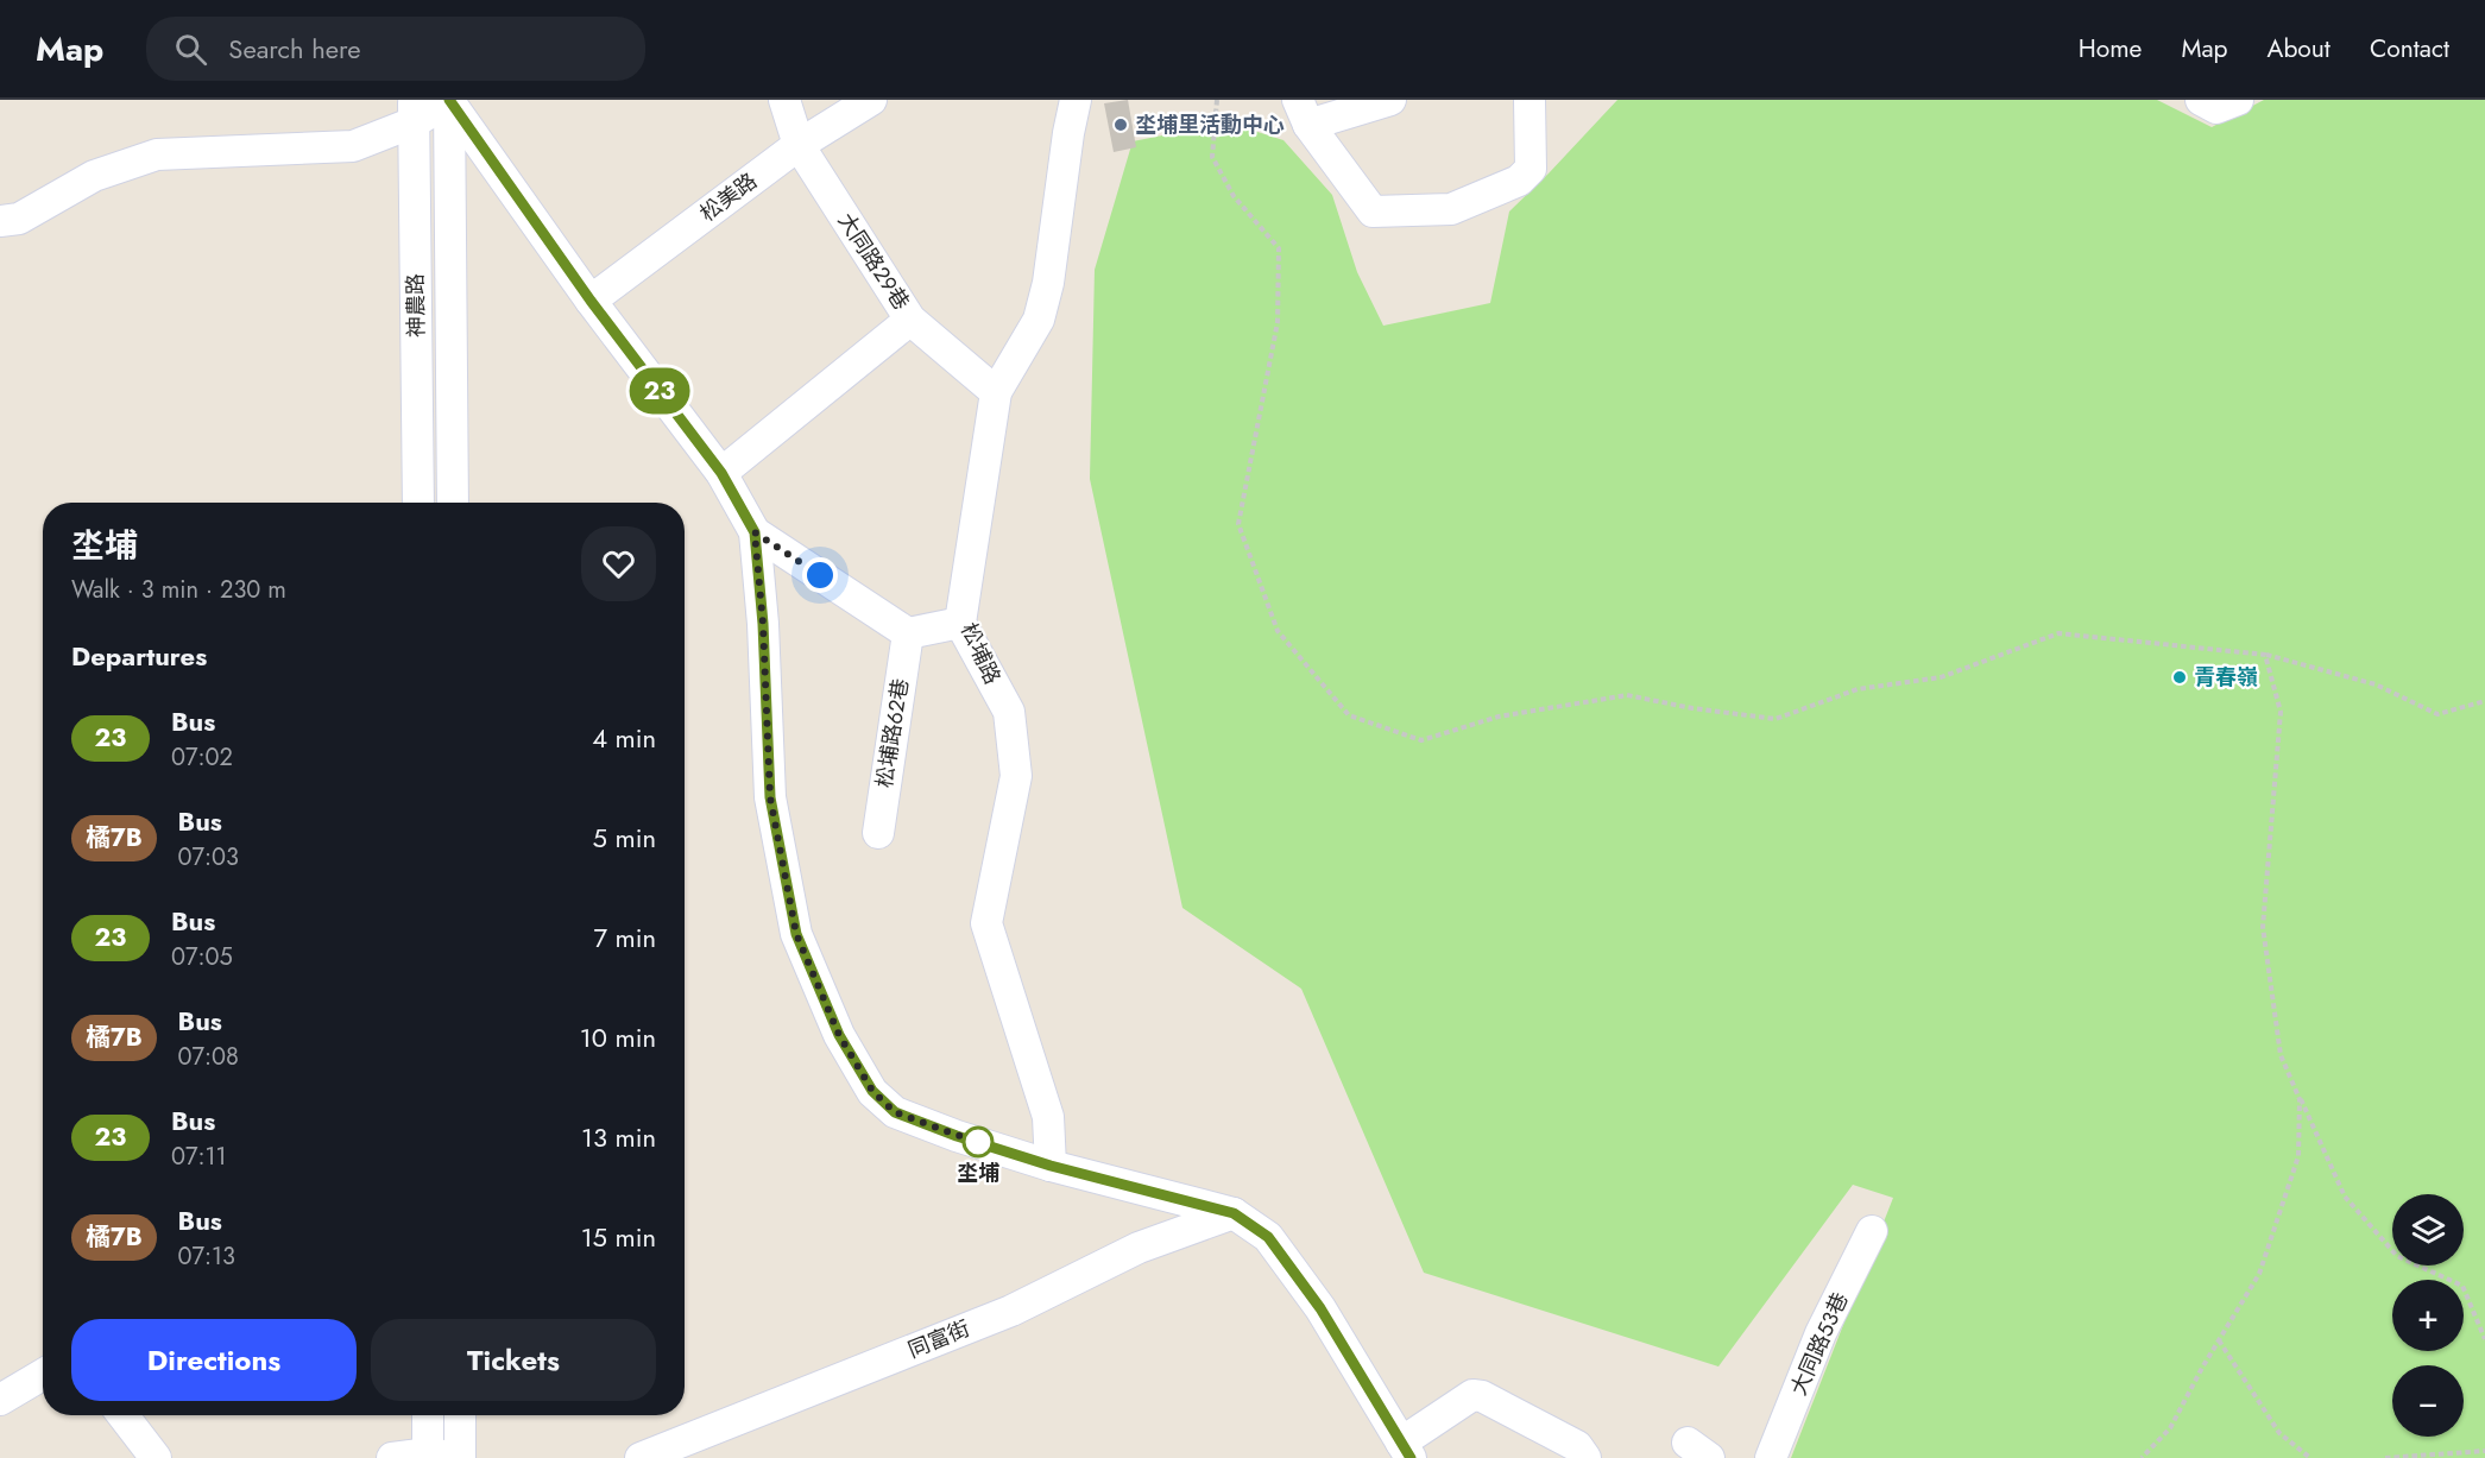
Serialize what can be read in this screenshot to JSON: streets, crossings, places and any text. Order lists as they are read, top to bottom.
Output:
{
  "streets": {
    "street": [
      "松美路",
      "大同路29巷",
      "神農路",
      "松埔路",
      "松埔路62巷",
      "同富街",
      "大同路53巷"
    ]
  },
  "crossings": [
    ["松美路", "大同路29巷"],
    ["大同路29巷", "松埔路"]
  ],
  "places": ["坔埔里活動中心", "青春嶺", "坔埔"],
  "lines": ["bus line 23"],
  "page": {
    "header": "Map",
    "search": "Search here",
    "nav": [
      "Home",
      "Map",
      "About",
      "Contact"
    ],
    "on_map": "23",
    "heading": [
      ["坔埔", "Walk · 3 min · 230 m"],
      "Departures"
    ],
    "list": [
      {
        "mark": "23",
        "name": "Bus",
        "note": "07:02",
        "value": "4 min"
      },
      {
        "mark": "橘7B",
        "name": "Bus",
        "note": "07:03",
        "value": "5 min"
      },
      {
        "mark": "23",
        "name": "Bus",
        "note": "07:05",
        "value": "7 min"
      },
      {
        "mark": "橘7B",
        "name": "Bus",
        "note": "07:08",
        "value": "10 min"
      },
      {
        "mark": "23",
        "name": "Bus",
        "note": "07:11",
        "value": "13 min"
      },
      {
        "mark": "橘7B",
        "name": "Bus",
        "note": "07:13",
        "value": "15 min"
      }
    ],
    "map_buttons": ["+", "−"],
    "buttons": ["Directions", "Tickets"]
  }
}
